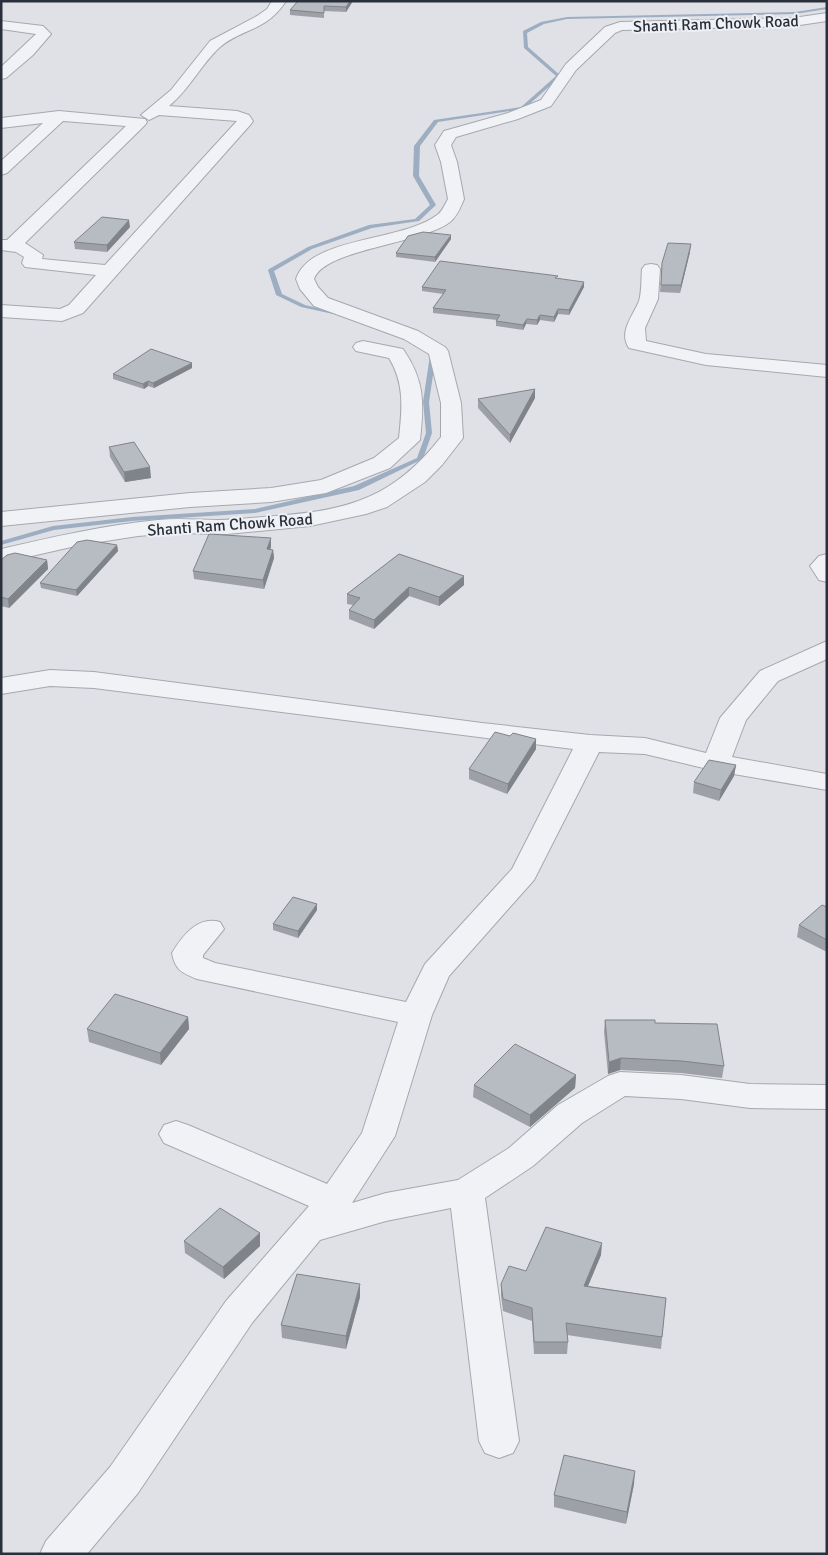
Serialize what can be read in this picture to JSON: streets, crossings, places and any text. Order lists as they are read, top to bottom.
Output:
{
  "streets": {
    "street": ["Shanti Ram Chowk Road"]
  }
}
